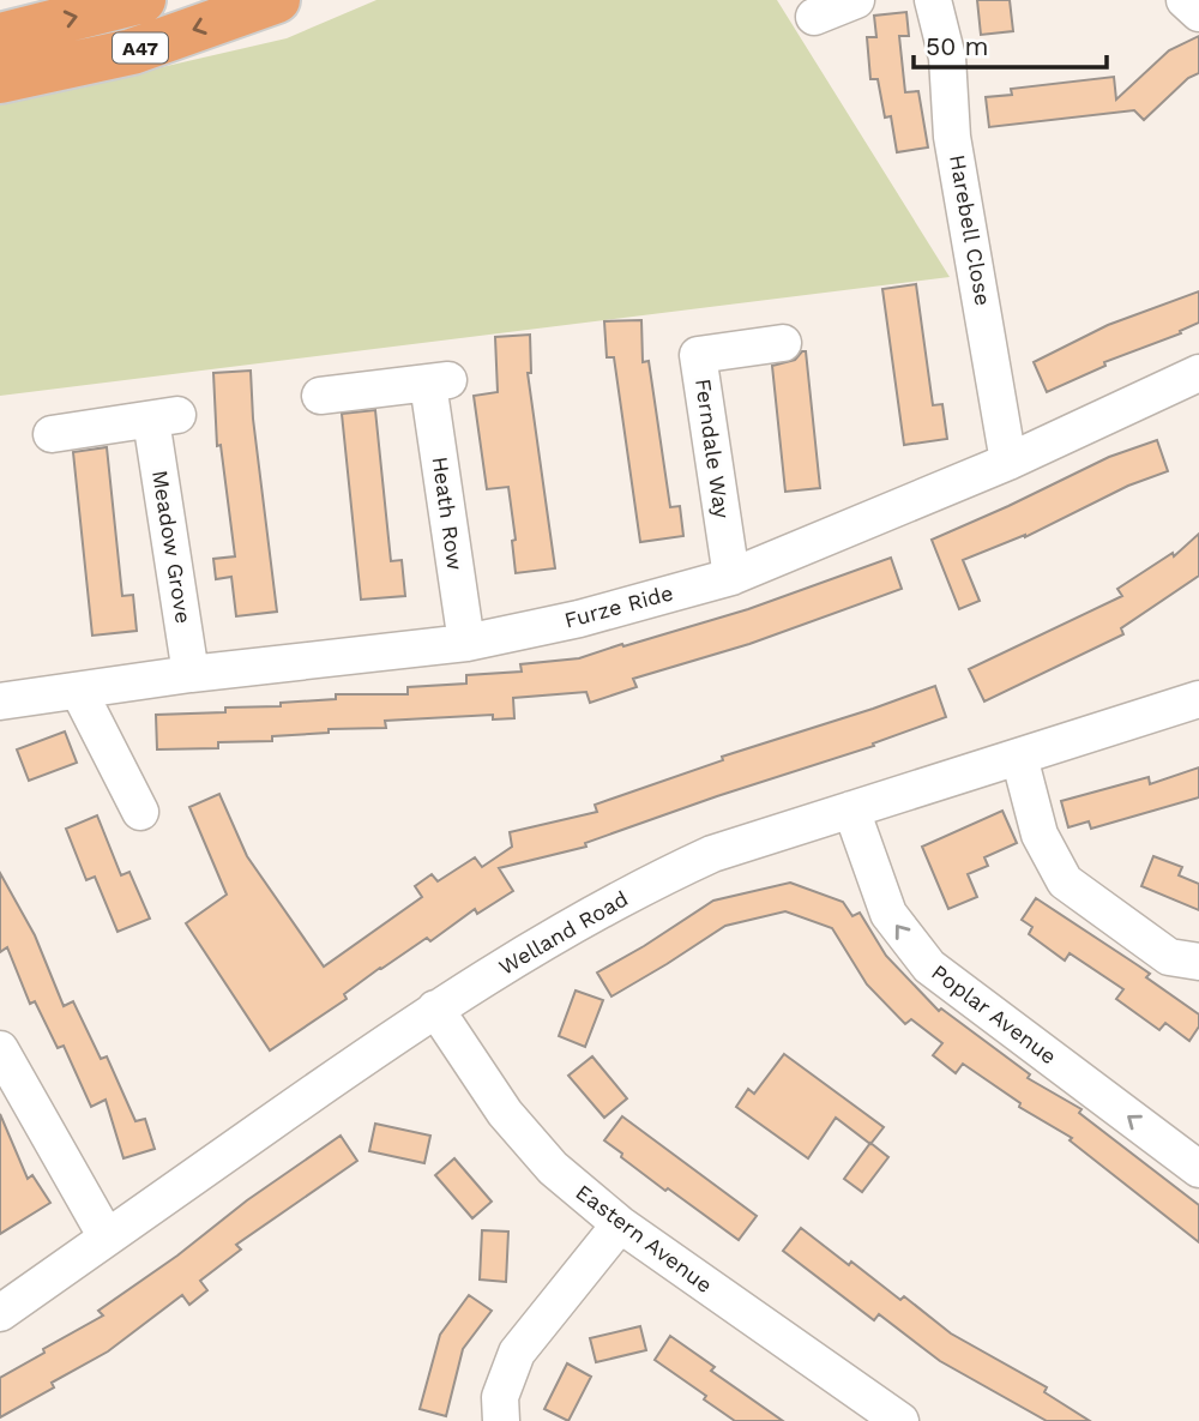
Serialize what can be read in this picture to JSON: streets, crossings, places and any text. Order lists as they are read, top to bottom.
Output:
{
  "streets": {
    "highway": ["A47"],
    "street": [
      "Harebell Close",
      "Ferndale Way",
      "Heath Row",
      "Meadow Grove",
      "Furze Ride",
      "Welland Road",
      "Poplar Avenue",
      "Eastern Avenue"
    ]
  },
  "crossings": [
    ["Harebell Close", "Furze Ride"],
    ["Ferndale Way", "Furze Ride"],
    ["Heath Row", "Furze Ride"],
    ["Meadow Grove", "Furze Ride"],
    ["Welland Road", "Poplar Avenue"],
    ["Welland Road", "Eastern Avenue"]
  ],
  "scale_bar": "50 m"
}
